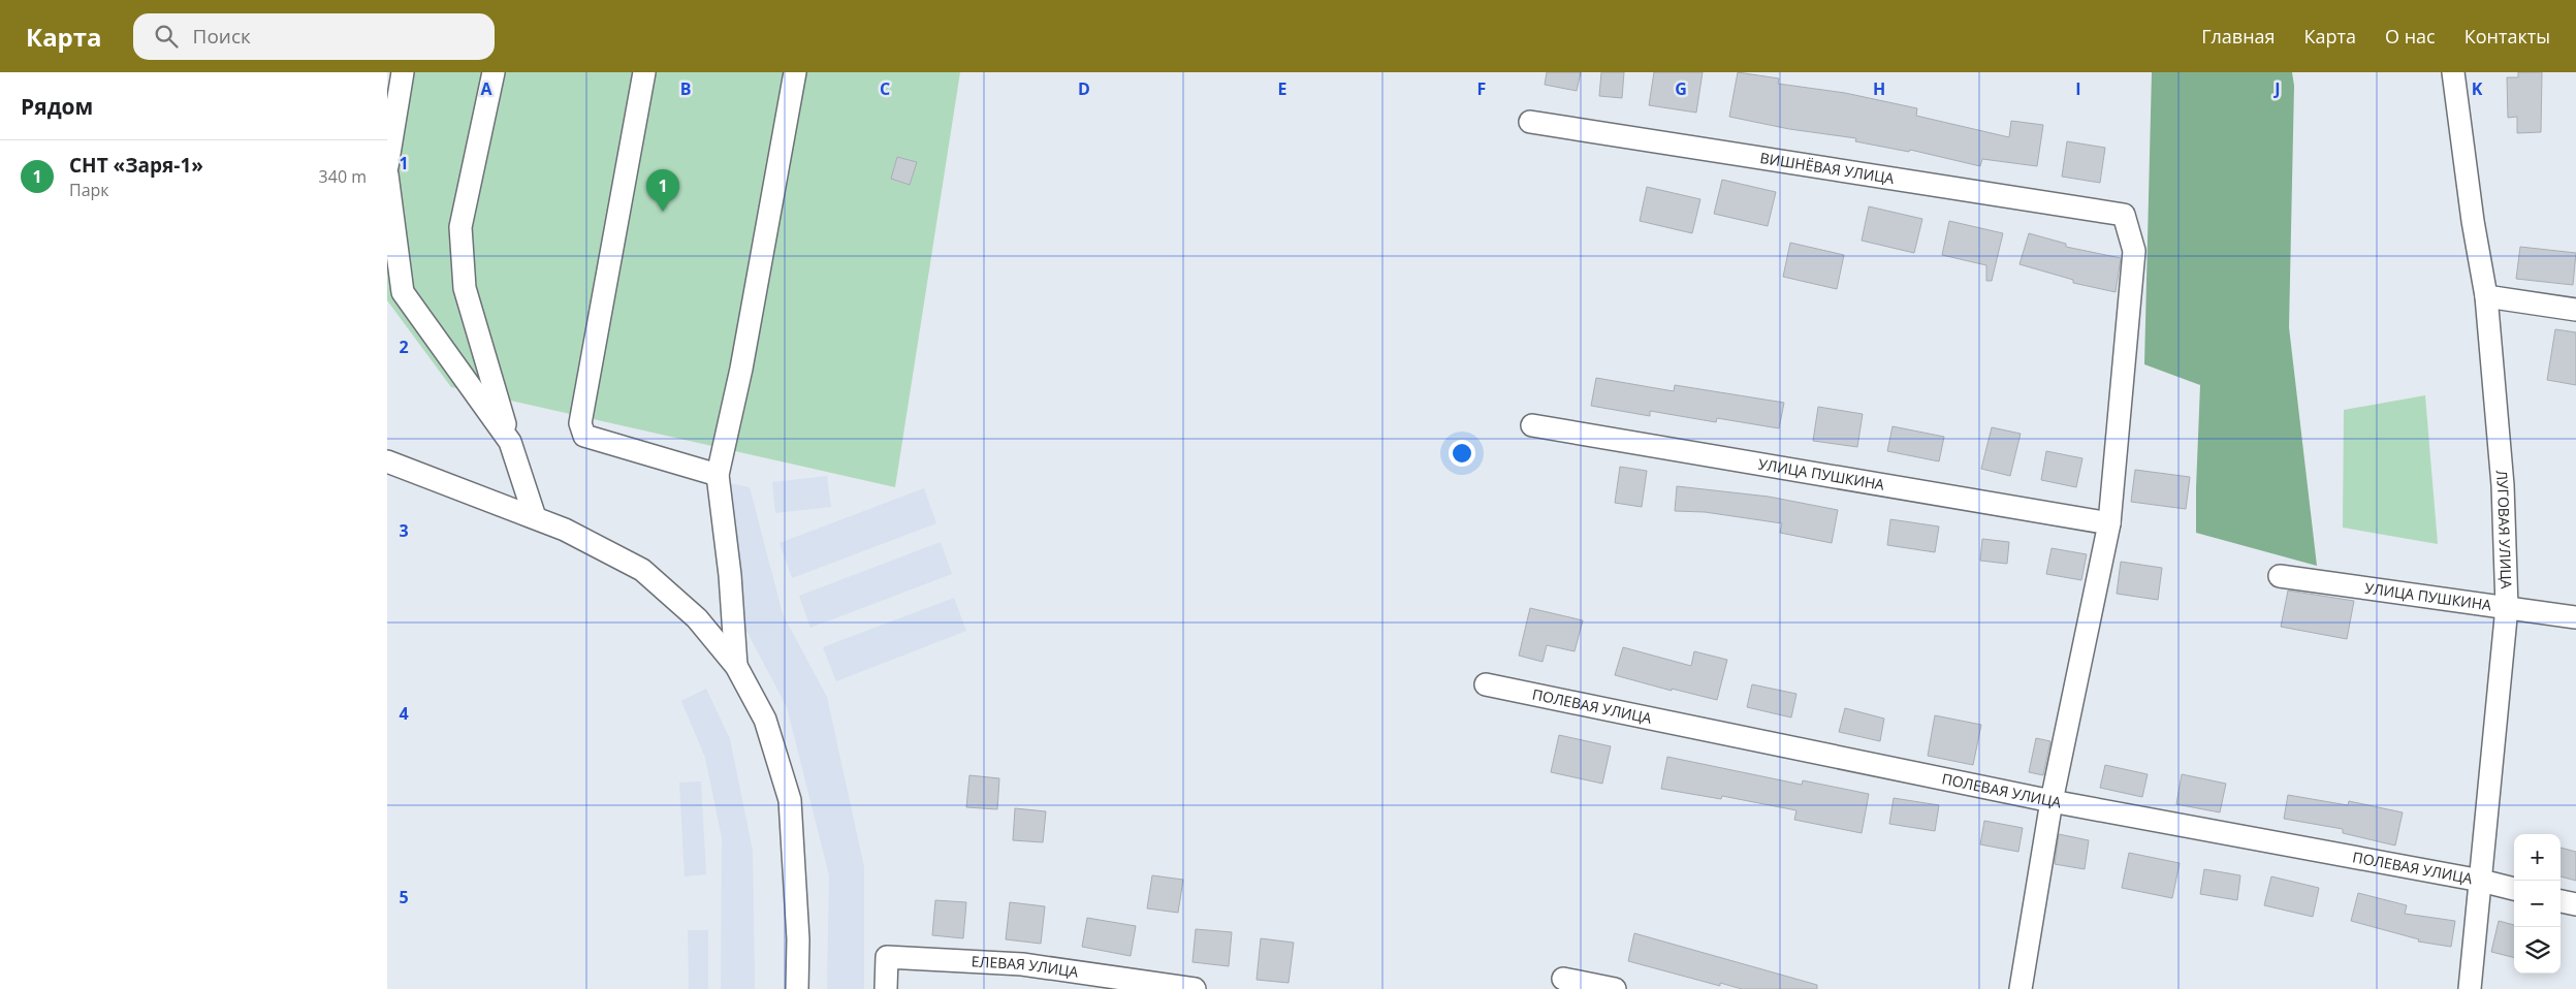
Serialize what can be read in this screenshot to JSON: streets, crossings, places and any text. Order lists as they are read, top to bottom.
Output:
{
  "streets": {
    "street": [
      "ВИШНЁВАЯ УЛИЦА",
      "УЛИЦА ПУШКИНА",
      "ЛУГОВАЯ УЛИЦА",
      "ПОЛЕВАЯ УЛИЦА",
      "ЕЛЕВАЯ УЛИЦА"
    ]
  },
  "crossings": [
    ["ВИШНЁВАЯ УЛИЦА", "УЛИЦА ПУШКИНА"],
    ["УЛИЦА ПУШКИНА", "ЛУГОВАЯ УЛИЦА"],
    ["ЛУГОВАЯ УЛИЦА", "ПОЛЕВАЯ УЛИЦА"]
  ],
  "page": {
    "header": "Карта",
    "search": "Поиск",
    "nav": [
      "Главная",
      "Карта",
      "О нас",
      "Контакты"
    ],
    "heading": "Рядом",
    "list": [
      {
        "mark": "1",
        "name": "СНТ «Заря-1»",
        "note": "Парк",
        "value": "340 m"
      }
    ],
    "pins": "1",
    "map_buttons": ["+", "−"]
  },
  "grid": {
    "columns": [
      "A",
      "B",
      "C",
      "D",
      "E",
      "F",
      "G",
      "H",
      "I",
      "J",
      "K"
    ],
    "rows": [
      "1",
      "2",
      "3",
      "4",
      "5"
    ]
  }
}
